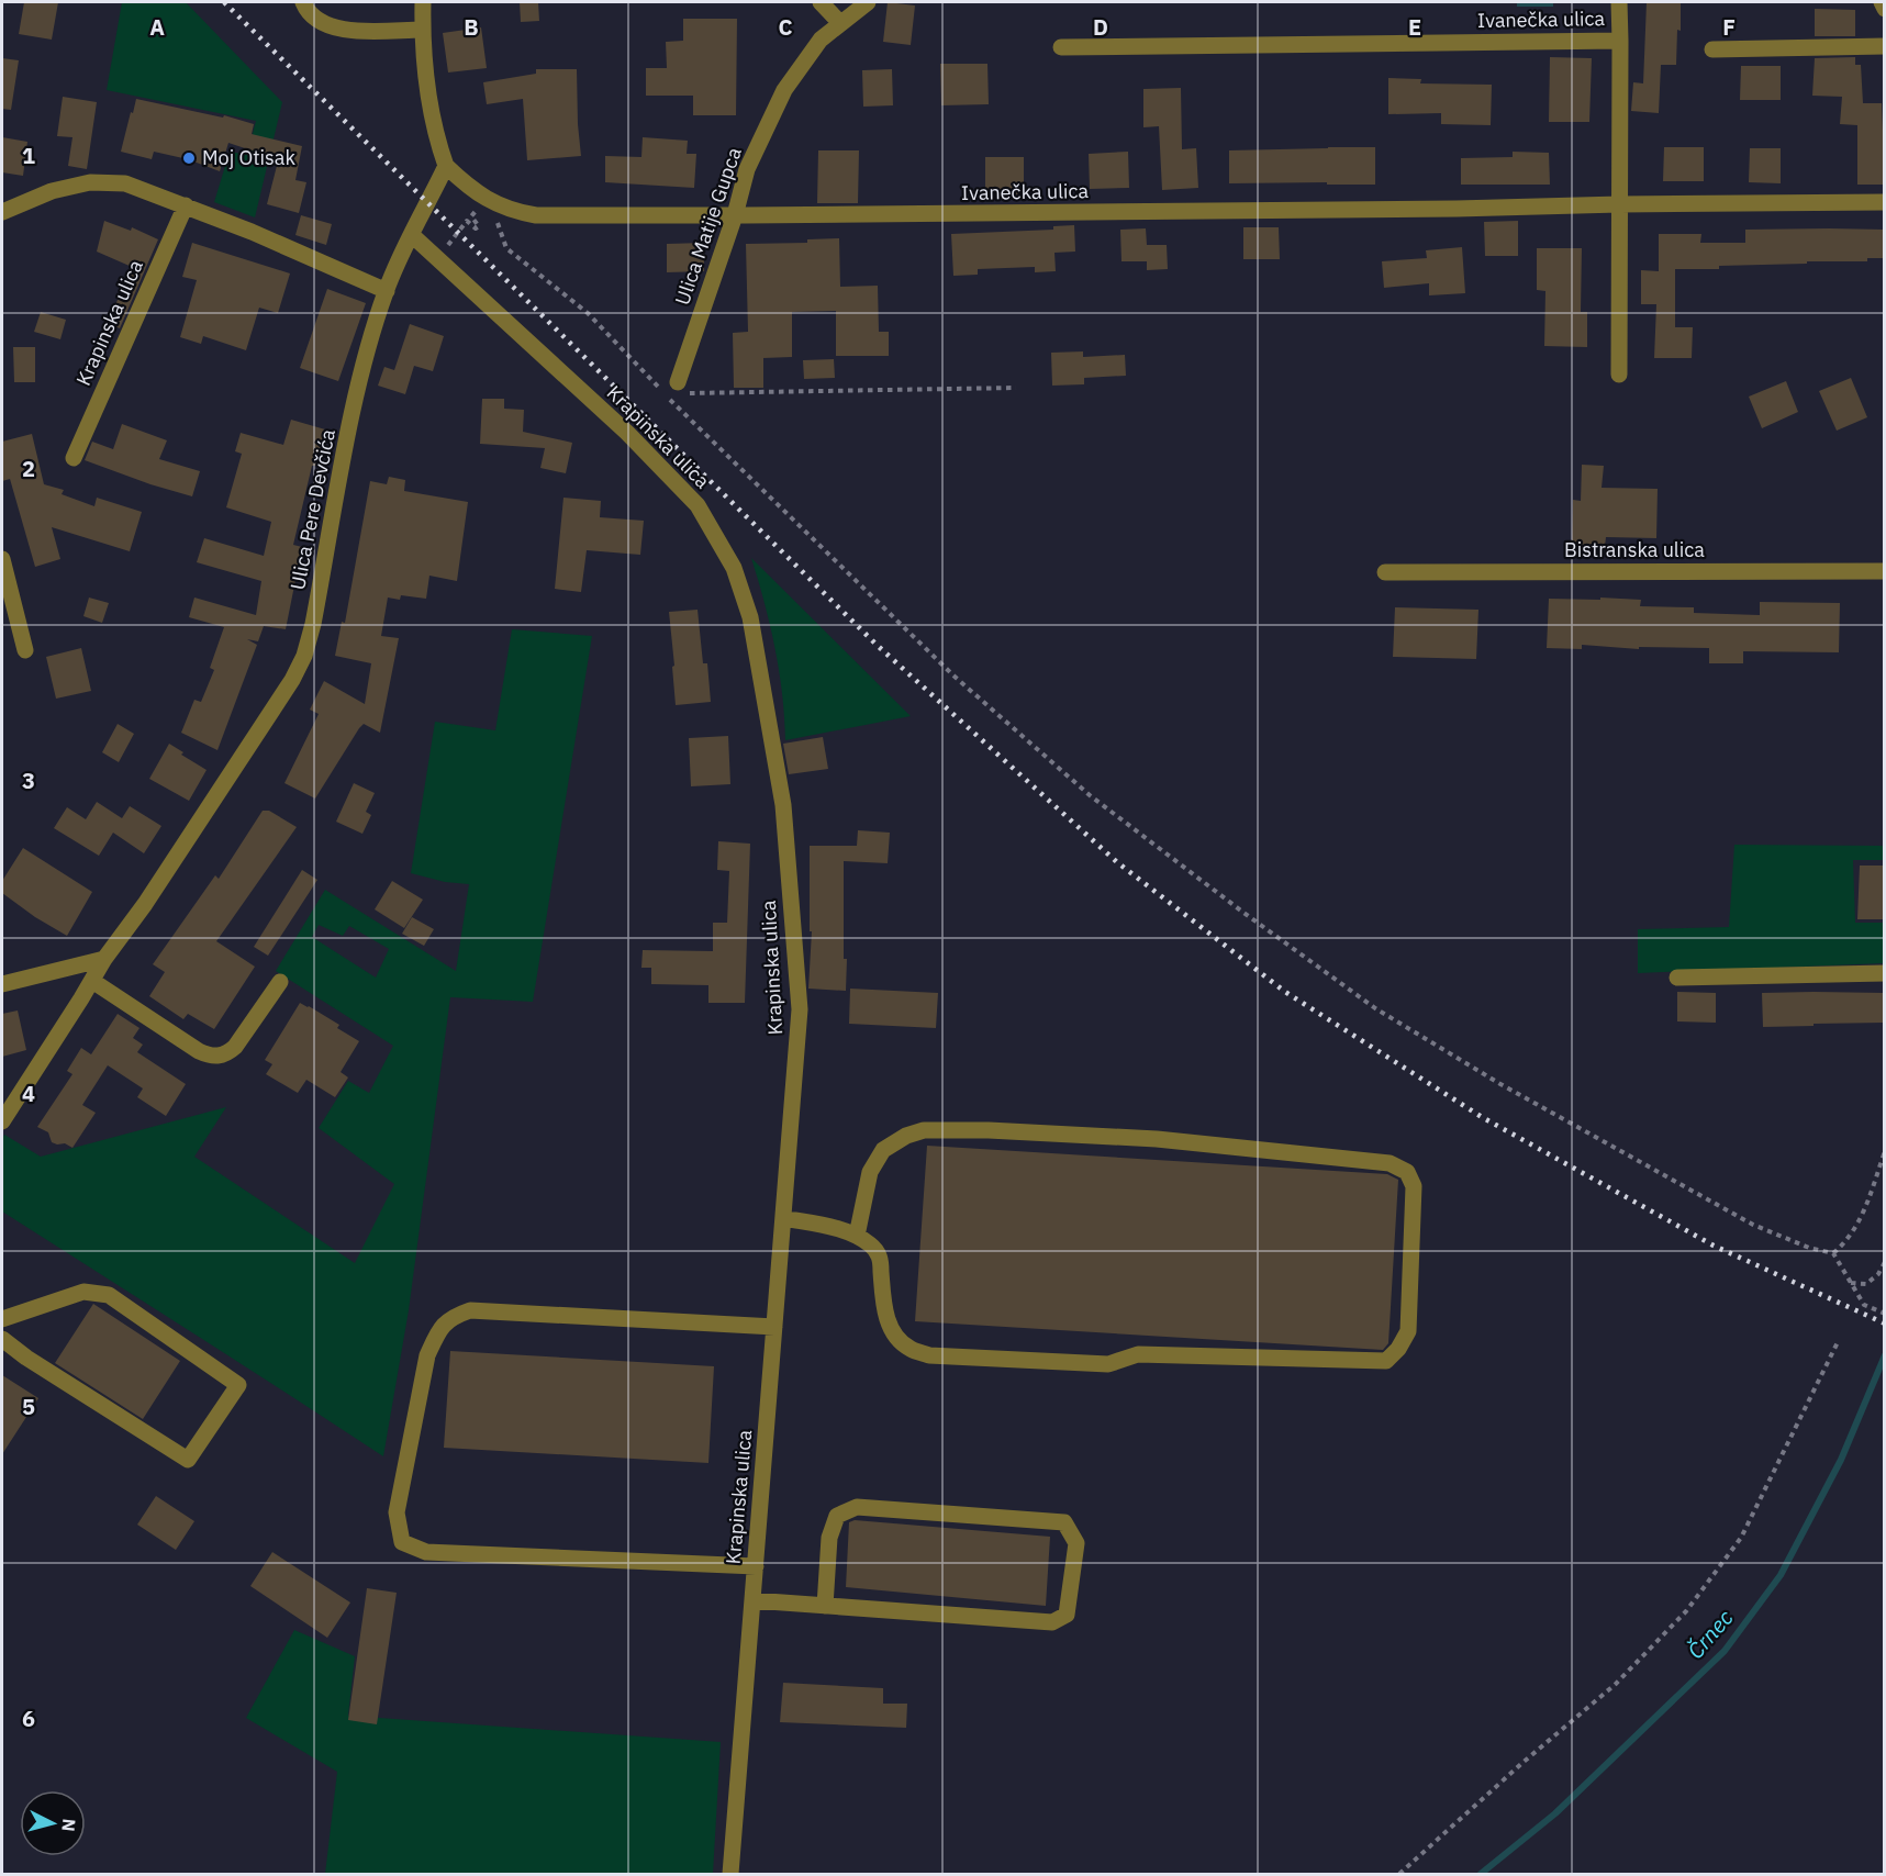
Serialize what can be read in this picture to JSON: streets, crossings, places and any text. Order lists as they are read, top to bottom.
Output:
{
  "streets": {
    "street": [
      "Ivanečka ulica",
      "Ulica Matije Gupca",
      "Krapinska ulica",
      "Ulica Pere Devčića",
      "Bistranska ulica"
    ]
  },
  "crossings": [
    ["Ivanečka ulica", "Ulica Matije Gupca"],
    ["Ivanečka ulica", "Ulica Pere Devčića"],
    ["Krapinska ulica", "Ulica Pere Devčića"]
  ],
  "water": ["Črnec"],
  "places": ["Moj Otisak"],
  "north": "right",
  "grid": {
    "columns": [
      "A",
      "B",
      "C",
      "D",
      "E",
      "F"
    ],
    "rows": [
      "1",
      "2",
      "3",
      "4",
      "5",
      "6"
    ]
  }
}
